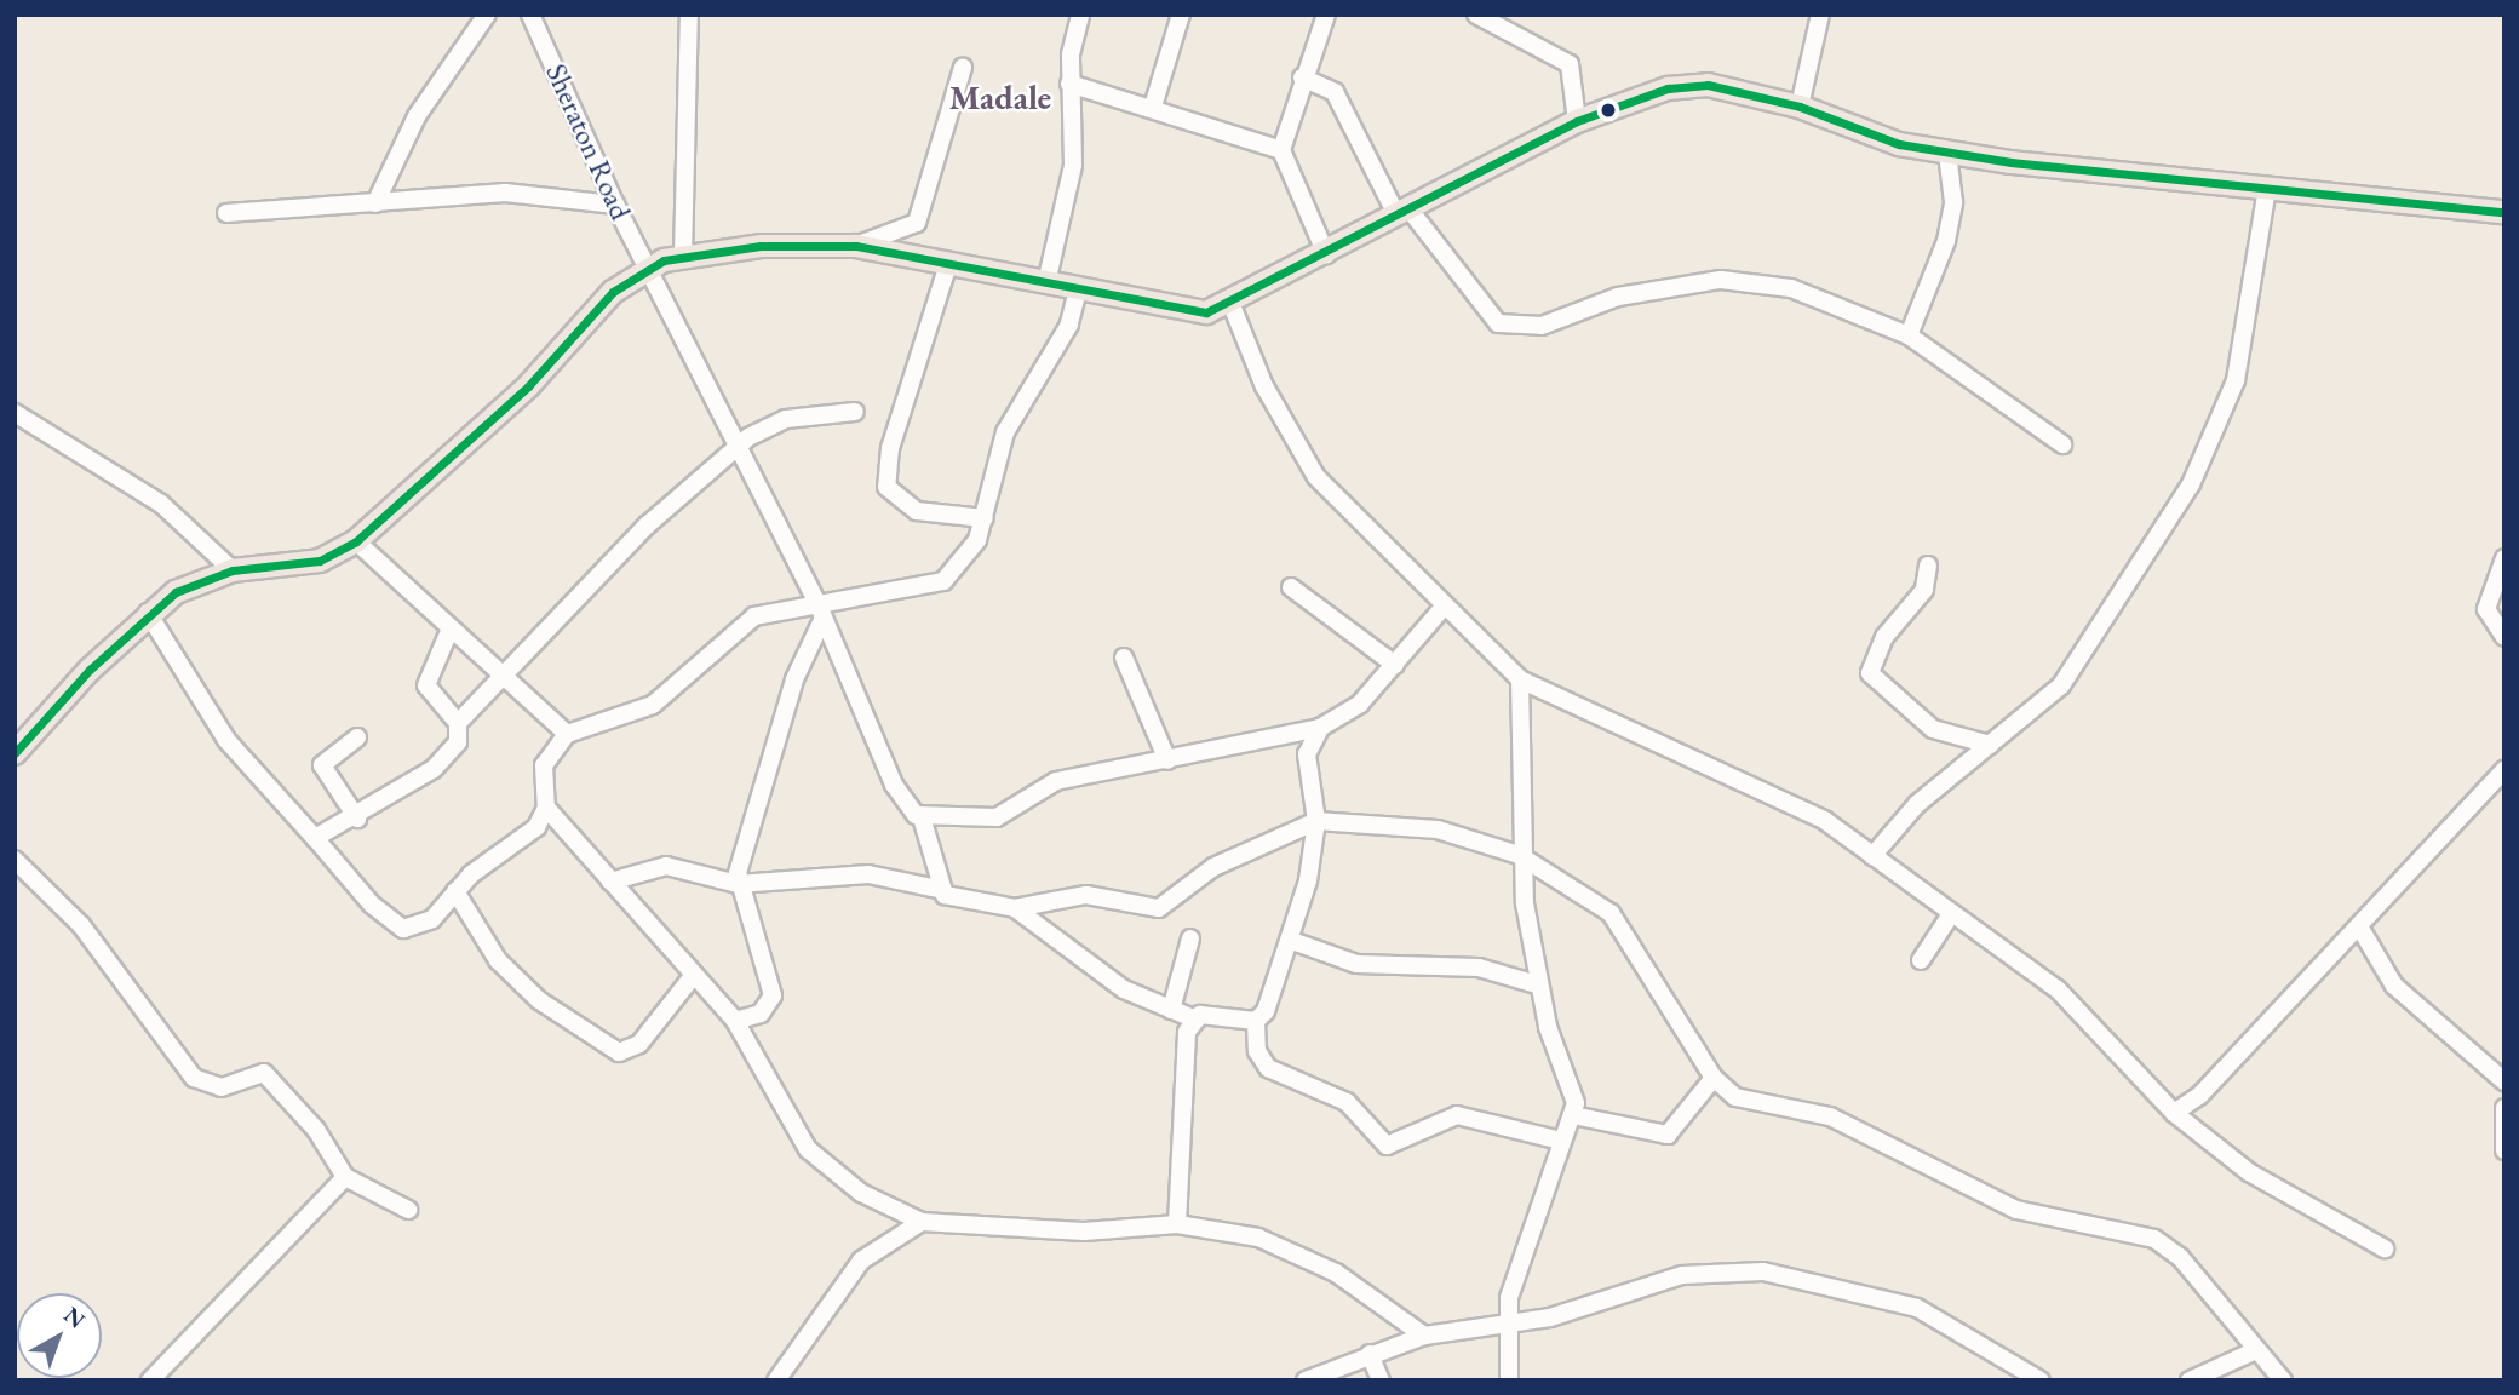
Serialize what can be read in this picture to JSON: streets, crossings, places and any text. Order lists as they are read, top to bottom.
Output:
{
  "streets": {
    "street": ["Sheraton Road"]
  },
  "districts": ["Madale"],
  "north": "top right"
}
